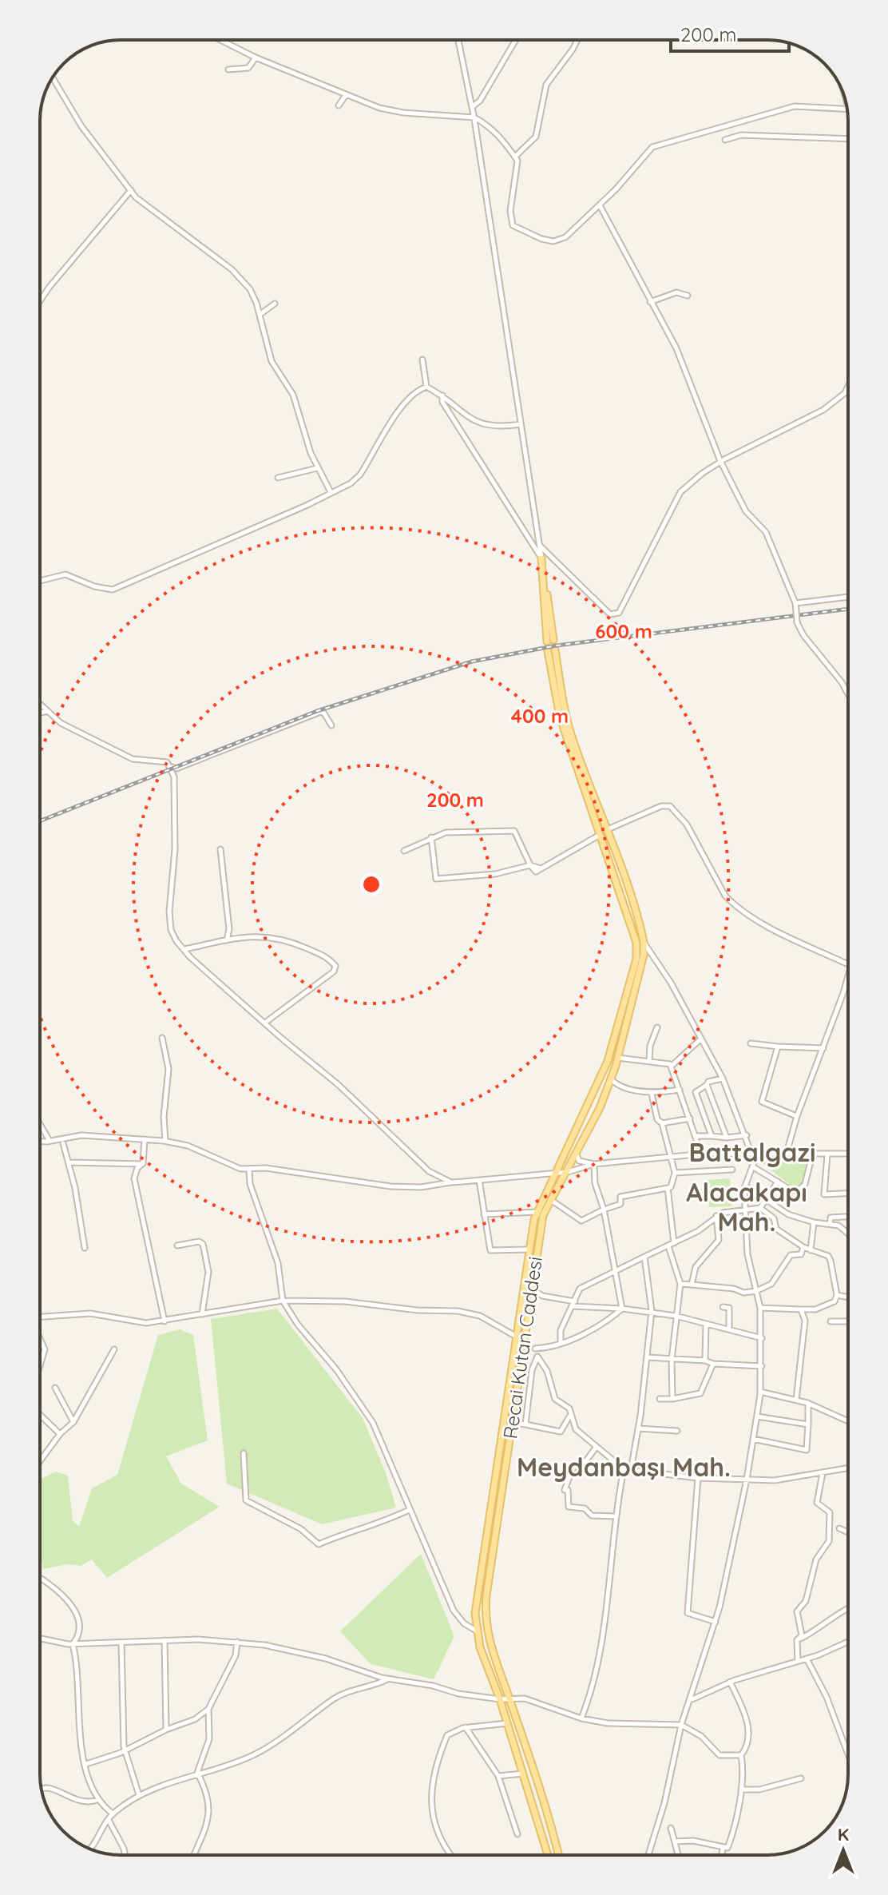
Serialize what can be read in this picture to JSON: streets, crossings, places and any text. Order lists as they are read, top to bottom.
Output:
{
  "streets": {
    "main road": ["Recai Kutan Caddesi"]
  },
  "districts": ["Battalgazi", "Alacakapı Mah.", "Meydanbaşı Mah."],
  "scale_bar": "200 m",
  "north": "top",
  "rings": ["600 m", "400 m", "200 m"]
}
